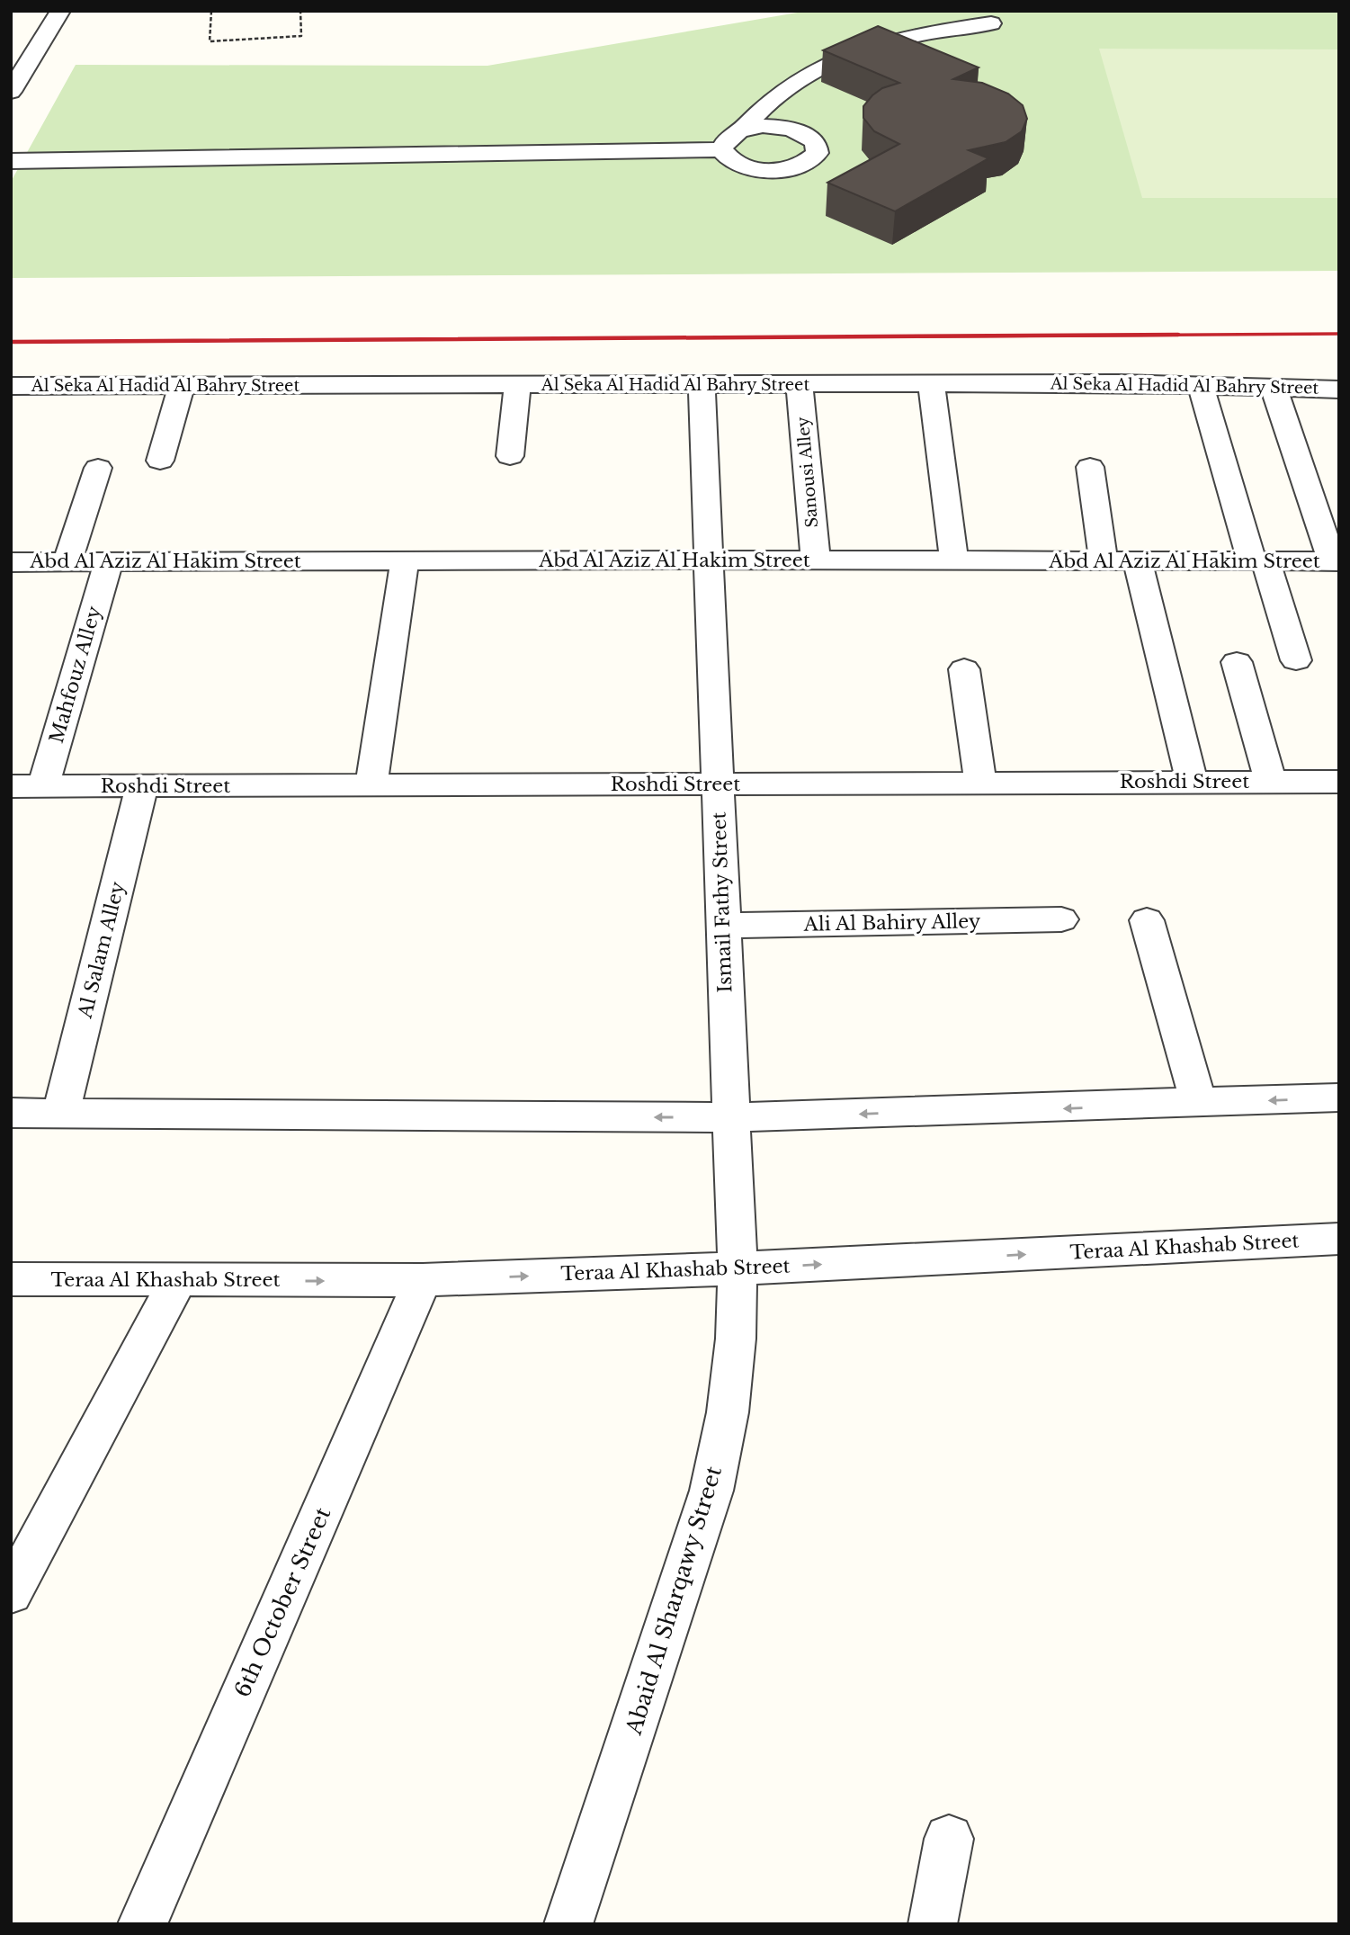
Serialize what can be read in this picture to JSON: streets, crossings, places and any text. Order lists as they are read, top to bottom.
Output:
{
  "streets": {
    "street": [
      "Al Seka Al Hadid Al Bahry Street",
      "Sanousi Alley",
      "Abd Al Aziz Al Hakim Street",
      "Mahfouz Alley",
      "Roshdi Street",
      "Ismail Fathy Street",
      "Ali Al Bahiry Alley",
      "Al Salam Alley",
      "Teraa Al Khashab Street",
      "Abaid Al Sharqawy Street",
      "6th October Street"
    ]
  },
  "crossings": [
    ["Al Seka Al Hadid Al Bahry Street", "Sanousi Alley"],
    ["Al Seka Al Hadid Al Bahry Street", "Ismail Fathy Street"],
    ["Sanousi Alley", "Abd Al Aziz Al Hakim Street"],
    ["Abd Al Aziz Al Hakim Street", "Mahfouz Alley"],
    ["Abd Al Aziz Al Hakim Street", "Ismail Fathy Street"],
    ["Mahfouz Alley", "Roshdi Street"],
    ["Roshdi Street", "Ismail Fathy Street"],
    ["Roshdi Street", "Al Salam Alley"],
    ["Ismail Fathy Street", "Ali Al Bahiry Alley"],
    ["Ismail Fathy Street", "Teraa Al Khashab Street"],
    ["Ismail Fathy Street", "Abaid Al Sharqawy Street"],
    ["Teraa Al Khashab Street", "Abaid Al Sharqawy Street"],
    ["Teraa Al Khashab Street", "6th October Street"]
  ]
}
